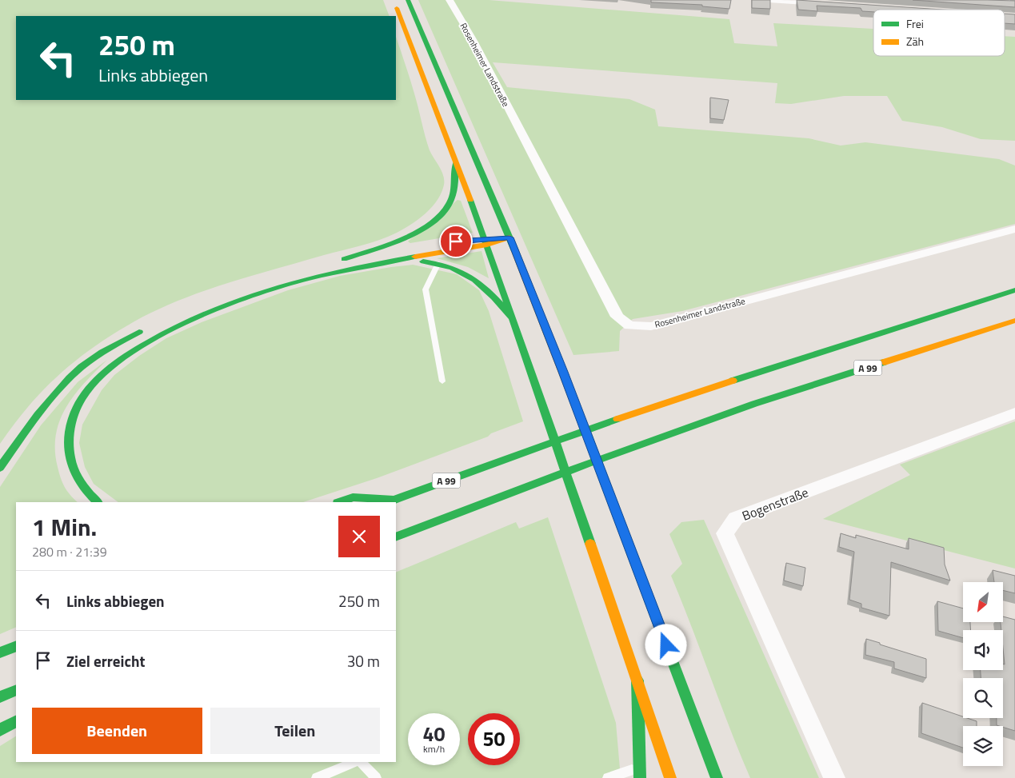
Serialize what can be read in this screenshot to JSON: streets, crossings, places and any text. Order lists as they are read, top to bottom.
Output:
{
  "streets": {
    "main road": ["A 99"],
    "street": ["Rosenheimer Landstraße", "Bogenstraße"]
  },
  "legend": ["Frei", "Zäh"],
  "north": "bottom left",
  "page": {
    "turn": ["250 m", "Links abbiegen"],
    "heading": ["1 Min.", "280 m · 21:39"],
    "list": [
      {
        "name": "Links abbiegen",
        "value": "250 m"
      },
      {
        "name": "Ziel erreicht",
        "value": "30 m"
      }
    ],
    "buttons": ["Beenden", "Teilen"],
    "speed": "40 km/h",
    "limit": "50"
  }
}
